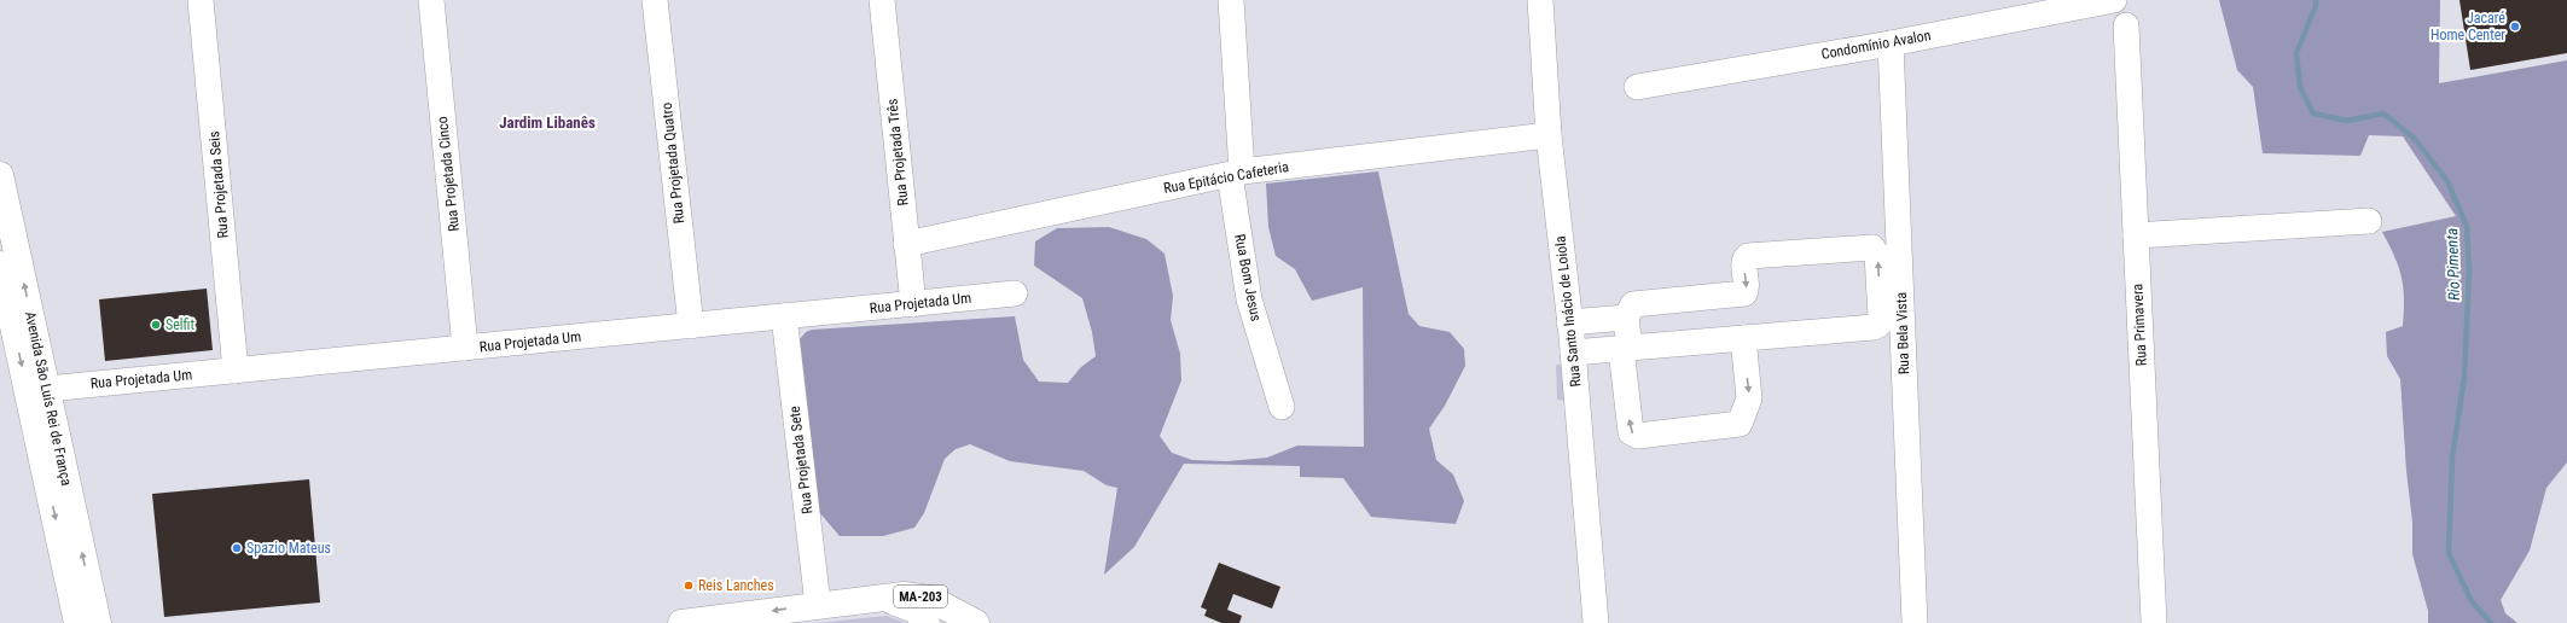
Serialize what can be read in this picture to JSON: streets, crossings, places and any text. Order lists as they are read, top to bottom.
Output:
{
  "streets": {
    "main road": ["Avenida São Luís Rei de França", "MA-203"],
    "street": [
      "Condomínio Avalon",
      "Rua Projetada Três",
      "Rua Projetada Quatro",
      "Rua Projetada Cinco",
      "Rua Epitácio Cafeteria",
      "Rua Projetada Seis",
      "Rua Bom Jesus",
      "Rua Projetada Um",
      "Rua Santo Inácio de Loiola",
      "Rua Primavera",
      "Rua Bela Vista",
      "Rua Projetada Sete"
    ]
  },
  "crossings": [
    ["Condomínio Avalon", "Rua Bela Vista"],
    ["Rua Projetada Três", "Rua Epitácio Cafeteria"],
    ["Rua Projetada Três", "Rua Projetada Um"],
    ["Rua Projetada Quatro", "Rua Projetada Um"],
    ["Rua Projetada Cinco", "Rua Projetada Um"],
    ["Rua Epitácio Cafeteria", "Rua Bom Jesus"],
    ["Rua Epitácio Cafeteria", "Rua Santo Inácio de Loiola"],
    ["Rua Projetada Seis", "Rua Projetada Um"],
    ["Rua Projetada Um", "Avenida São Luís Rei de França"],
    ["Rua Projetada Um", "Rua Projetada Sete"],
    ["Rua Projetada Sete", "MA-203"]
  ],
  "districts": ["Jardim Libanês"],
  "water": ["Rio Pimenta"],
  "places": [
    "Jacaré Home Center",
    "Selfit",
    "Spazio Mateus",
    "Reis Lanches"
  ]
}
